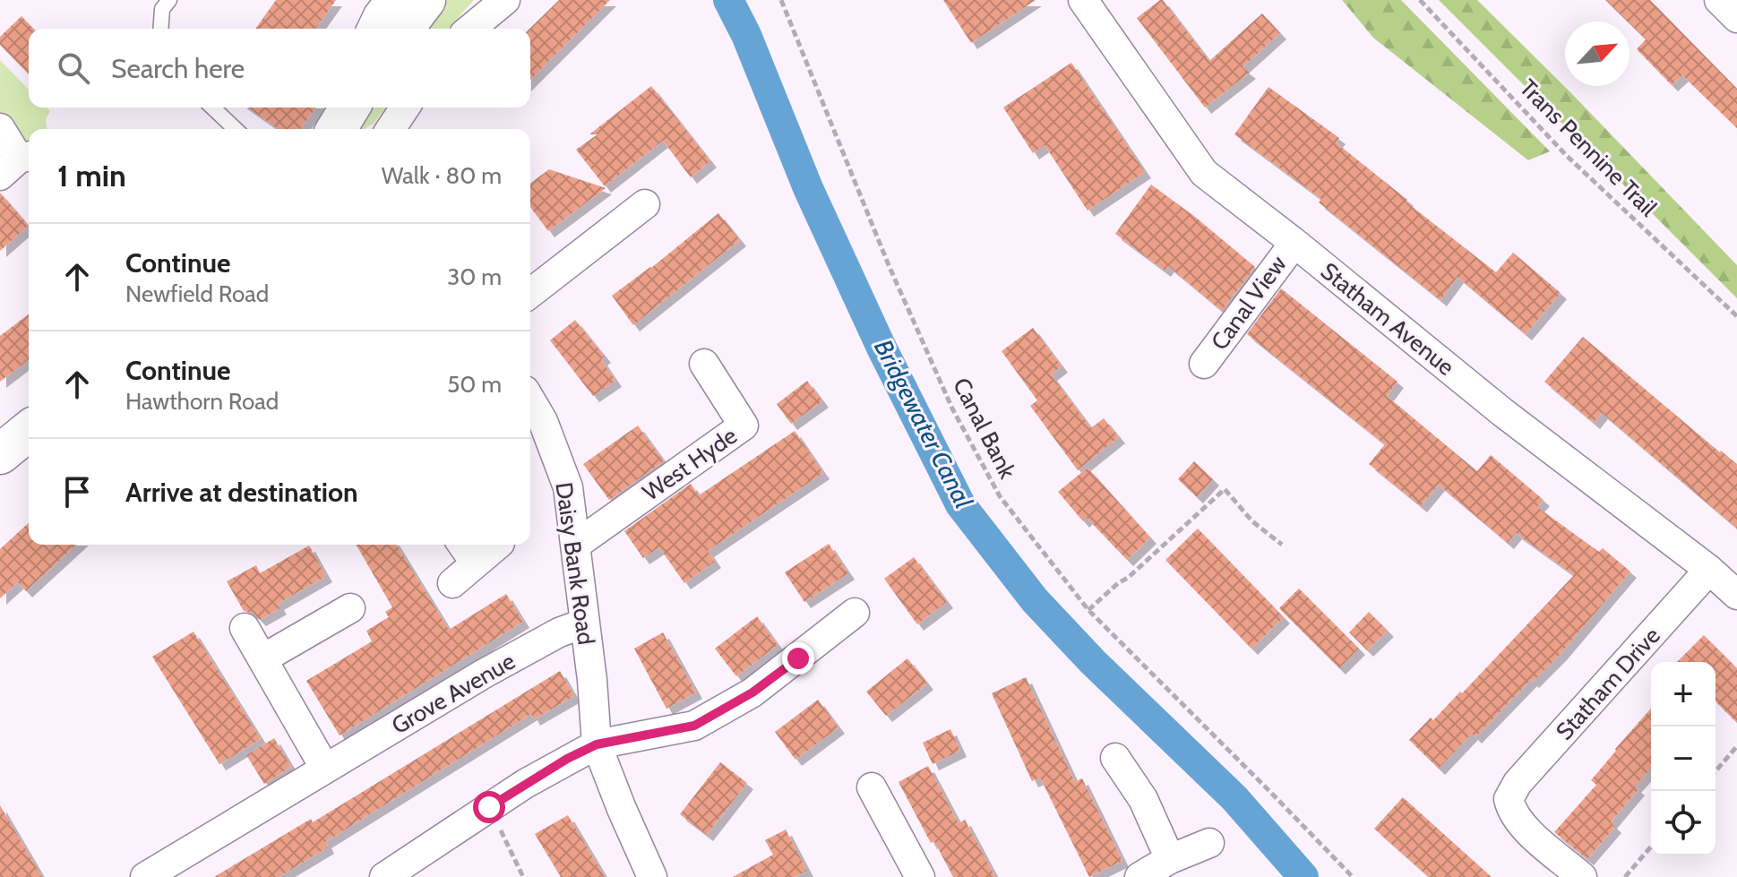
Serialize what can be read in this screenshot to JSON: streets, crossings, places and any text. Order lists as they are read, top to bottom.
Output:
{
  "streets": {
    "street": [
      "Canal View",
      "Statham Avenue",
      "West Hyde",
      "Daisy Bank Road",
      "Statham Drive",
      "Grove Avenue"
    ],
    "path": ["Trans Pennine Trail", "Canal Bank"]
  },
  "crossings": [
    ["Canal View", "Statham Avenue"],
    ["Statham Avenue", "Statham Drive"],
    ["West Hyde", "Daisy Bank Road"],
    ["Daisy Bank Road", "Grove Avenue"]
  ],
  "water": ["Bridgewater Canal"],
  "north": "top right",
  "page": {
    "search": "Search here",
    "heading": ["1 min", "Walk · 80 m"],
    "list": [
      ["Continue", "Newfield Road", "30 m"],
      ["Continue", "Hawthorn Road", "50 m"],
      "Arrive at destination"
    ],
    "map_buttons": ["+", "−"]
  }
}
